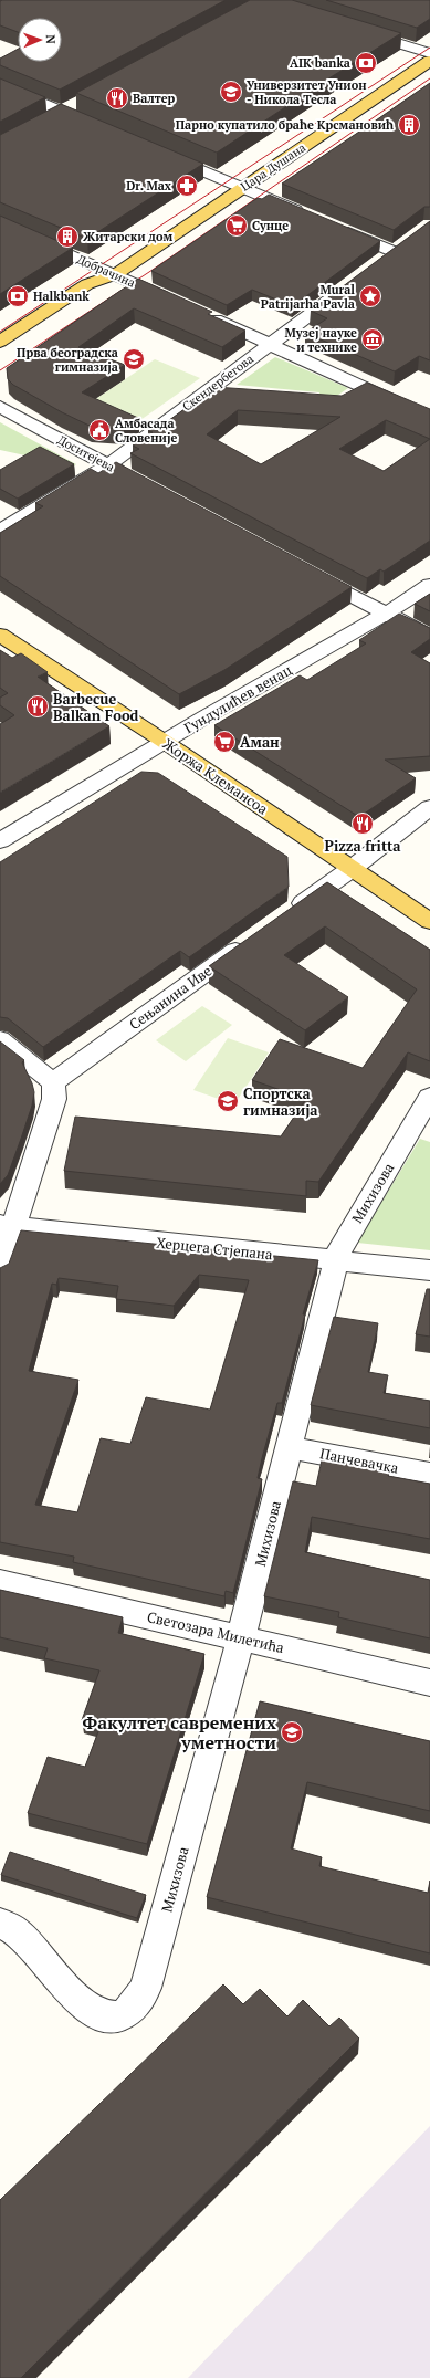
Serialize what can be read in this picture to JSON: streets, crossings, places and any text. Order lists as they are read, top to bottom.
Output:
{
  "streets": {
    "main road": ["Цара Душана", "Жоржа Клемансоа"],
    "street": [
      "Добрачина",
      "Скендербегова",
      "Доситејева",
      "Гундулићев венац",
      "Сењанина Иве",
      "Михизова",
      "Херцега Стјепана",
      "Панчевачка",
      "Светозара Милетића"
    ]
  },
  "crossings": [
    ["Цара Душана", "Добрачина"],
    ["Скендербегова", "Доситејева"],
    ["Гундулићев венац", "Жоржа Клемансоа"],
    ["Михизова", "Херцега Стјепана"],
    ["Михизова", "Панчевачка"],
    ["Михизова", "Светозара Милетића"]
  ],
  "places": {
    "bank": ["AIK banka", "Halkbank"],
    "school or university": [
      "Универзитет Унион - Никола Тесла",
      "Прва београдска гимназија",
      "Спортска гимназија",
      "Факултет савремених уметности"
    ],
    "restaurant": ["Валтер", "Barbecue Balkan Food", "Pizza fritta"],
    "building": ["Парно купатило браће Крсмановић", "Житарски дом"],
    "pharmacy": ["Dr. Max"],
    "supermarket": ["Сунце", "Аман"],
    "place": ["Mural Patrijarha Pavla"],
    "museum": ["Музеј науке и технике"],
    "public building": ["Амбасада Словеније"]
  },
  "north": "right"
}
